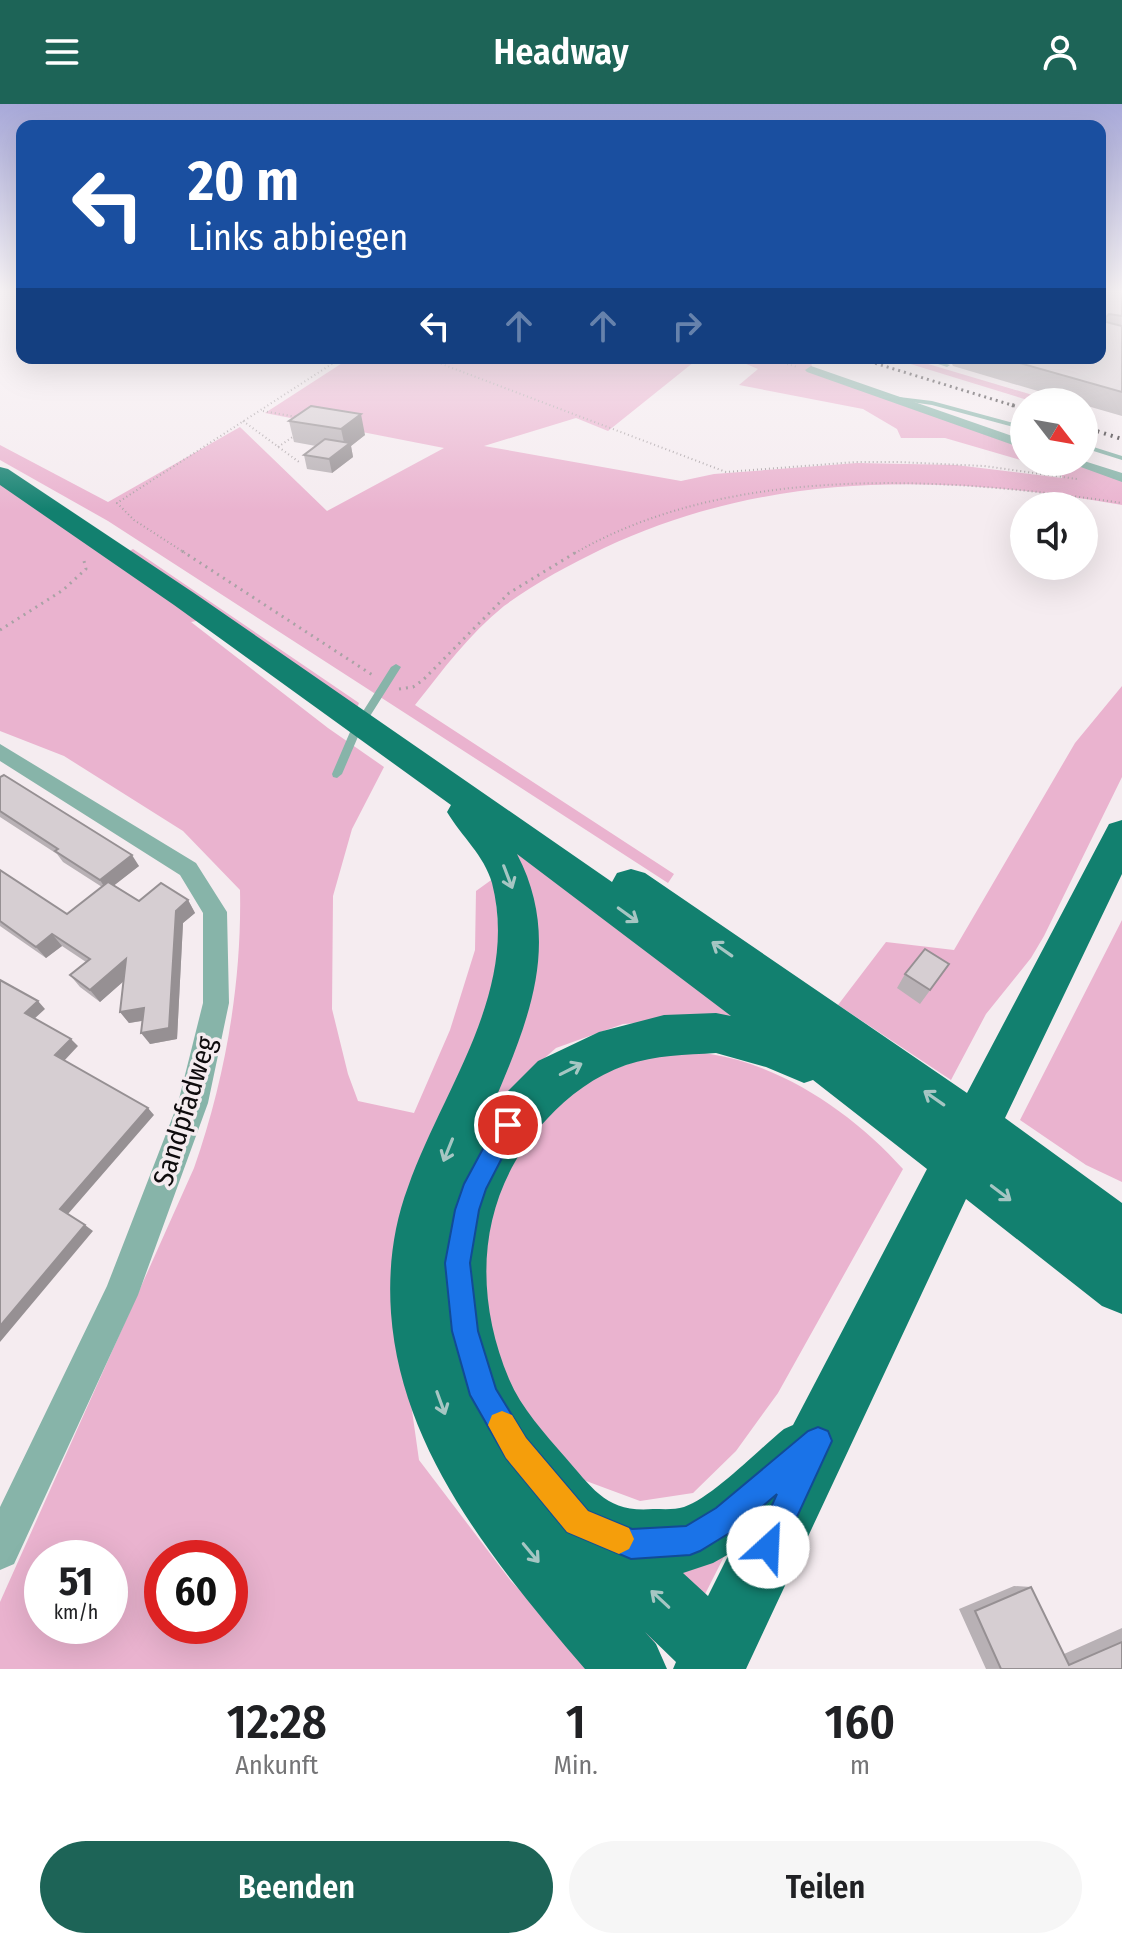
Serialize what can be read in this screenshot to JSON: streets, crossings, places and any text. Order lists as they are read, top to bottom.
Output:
{
  "streets": {
    "street": ["Sandpfadweg"]
  },
  "north": "bottom right",
  "page": {
    "header": "Headway",
    "turn": ["20 m", "Links abbiegen"],
    "speed": "51 km/h",
    "limit": "60",
    "eta": [
      "12:28",
      "Ankunft",
      "1",
      "Min.",
      "160",
      "m"
    ],
    "buttons": ["Beenden", "Teilen"]
  }
}
